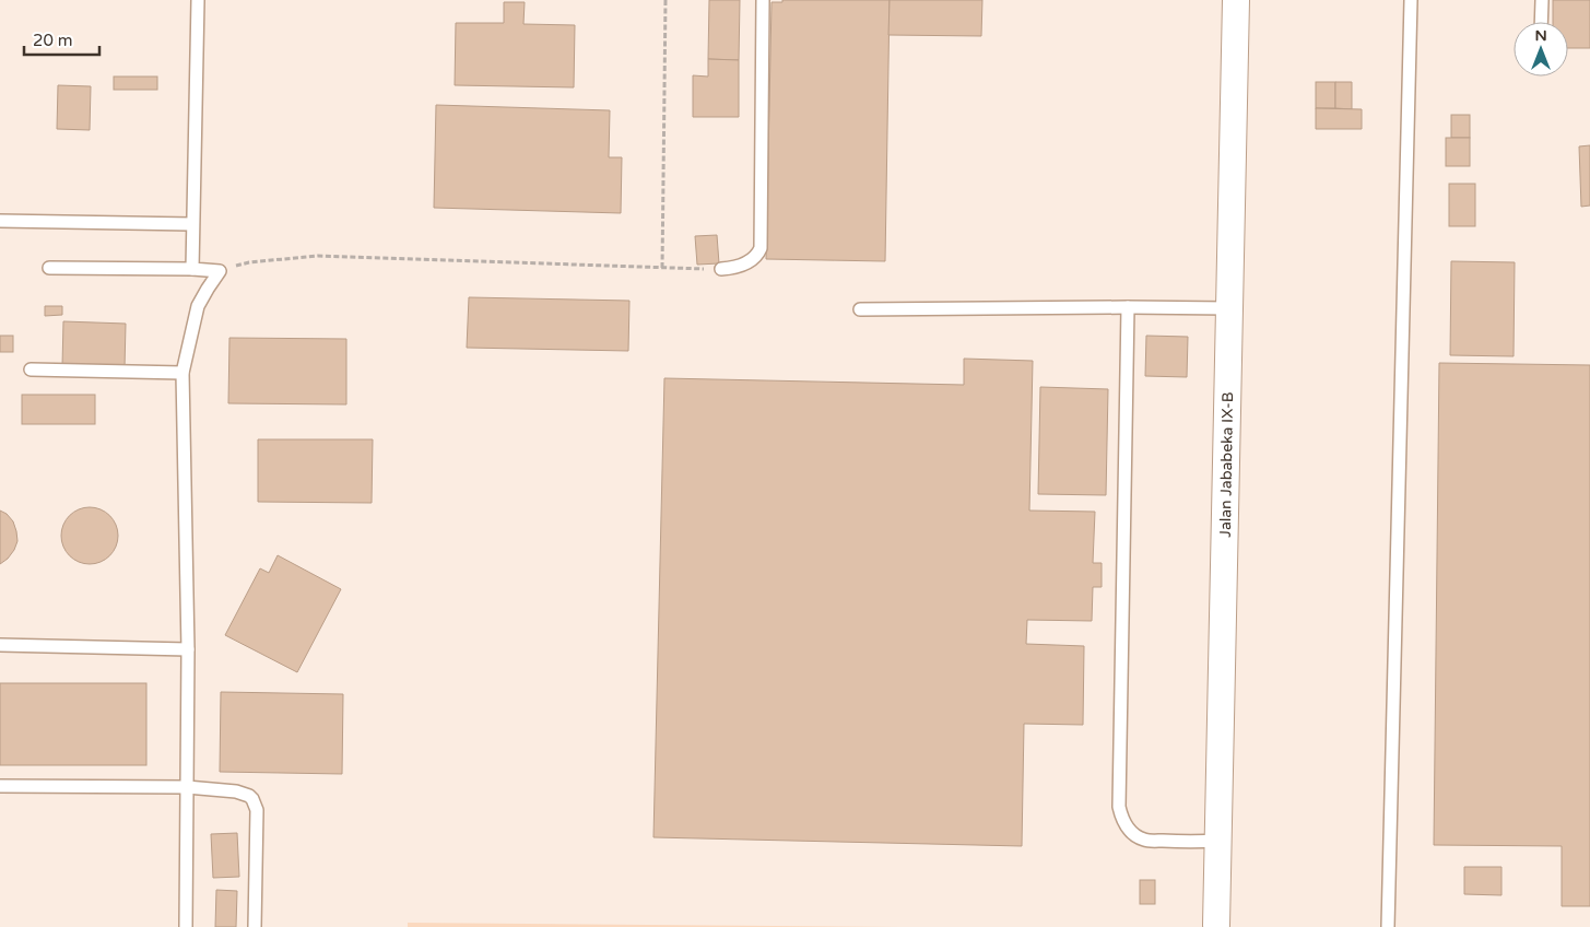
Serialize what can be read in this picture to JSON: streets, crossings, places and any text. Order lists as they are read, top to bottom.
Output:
{
  "streets": {
    "street": ["Jalan Jababeka IX-B"]
  },
  "scale_bar": "20 m",
  "north": "top"
}
